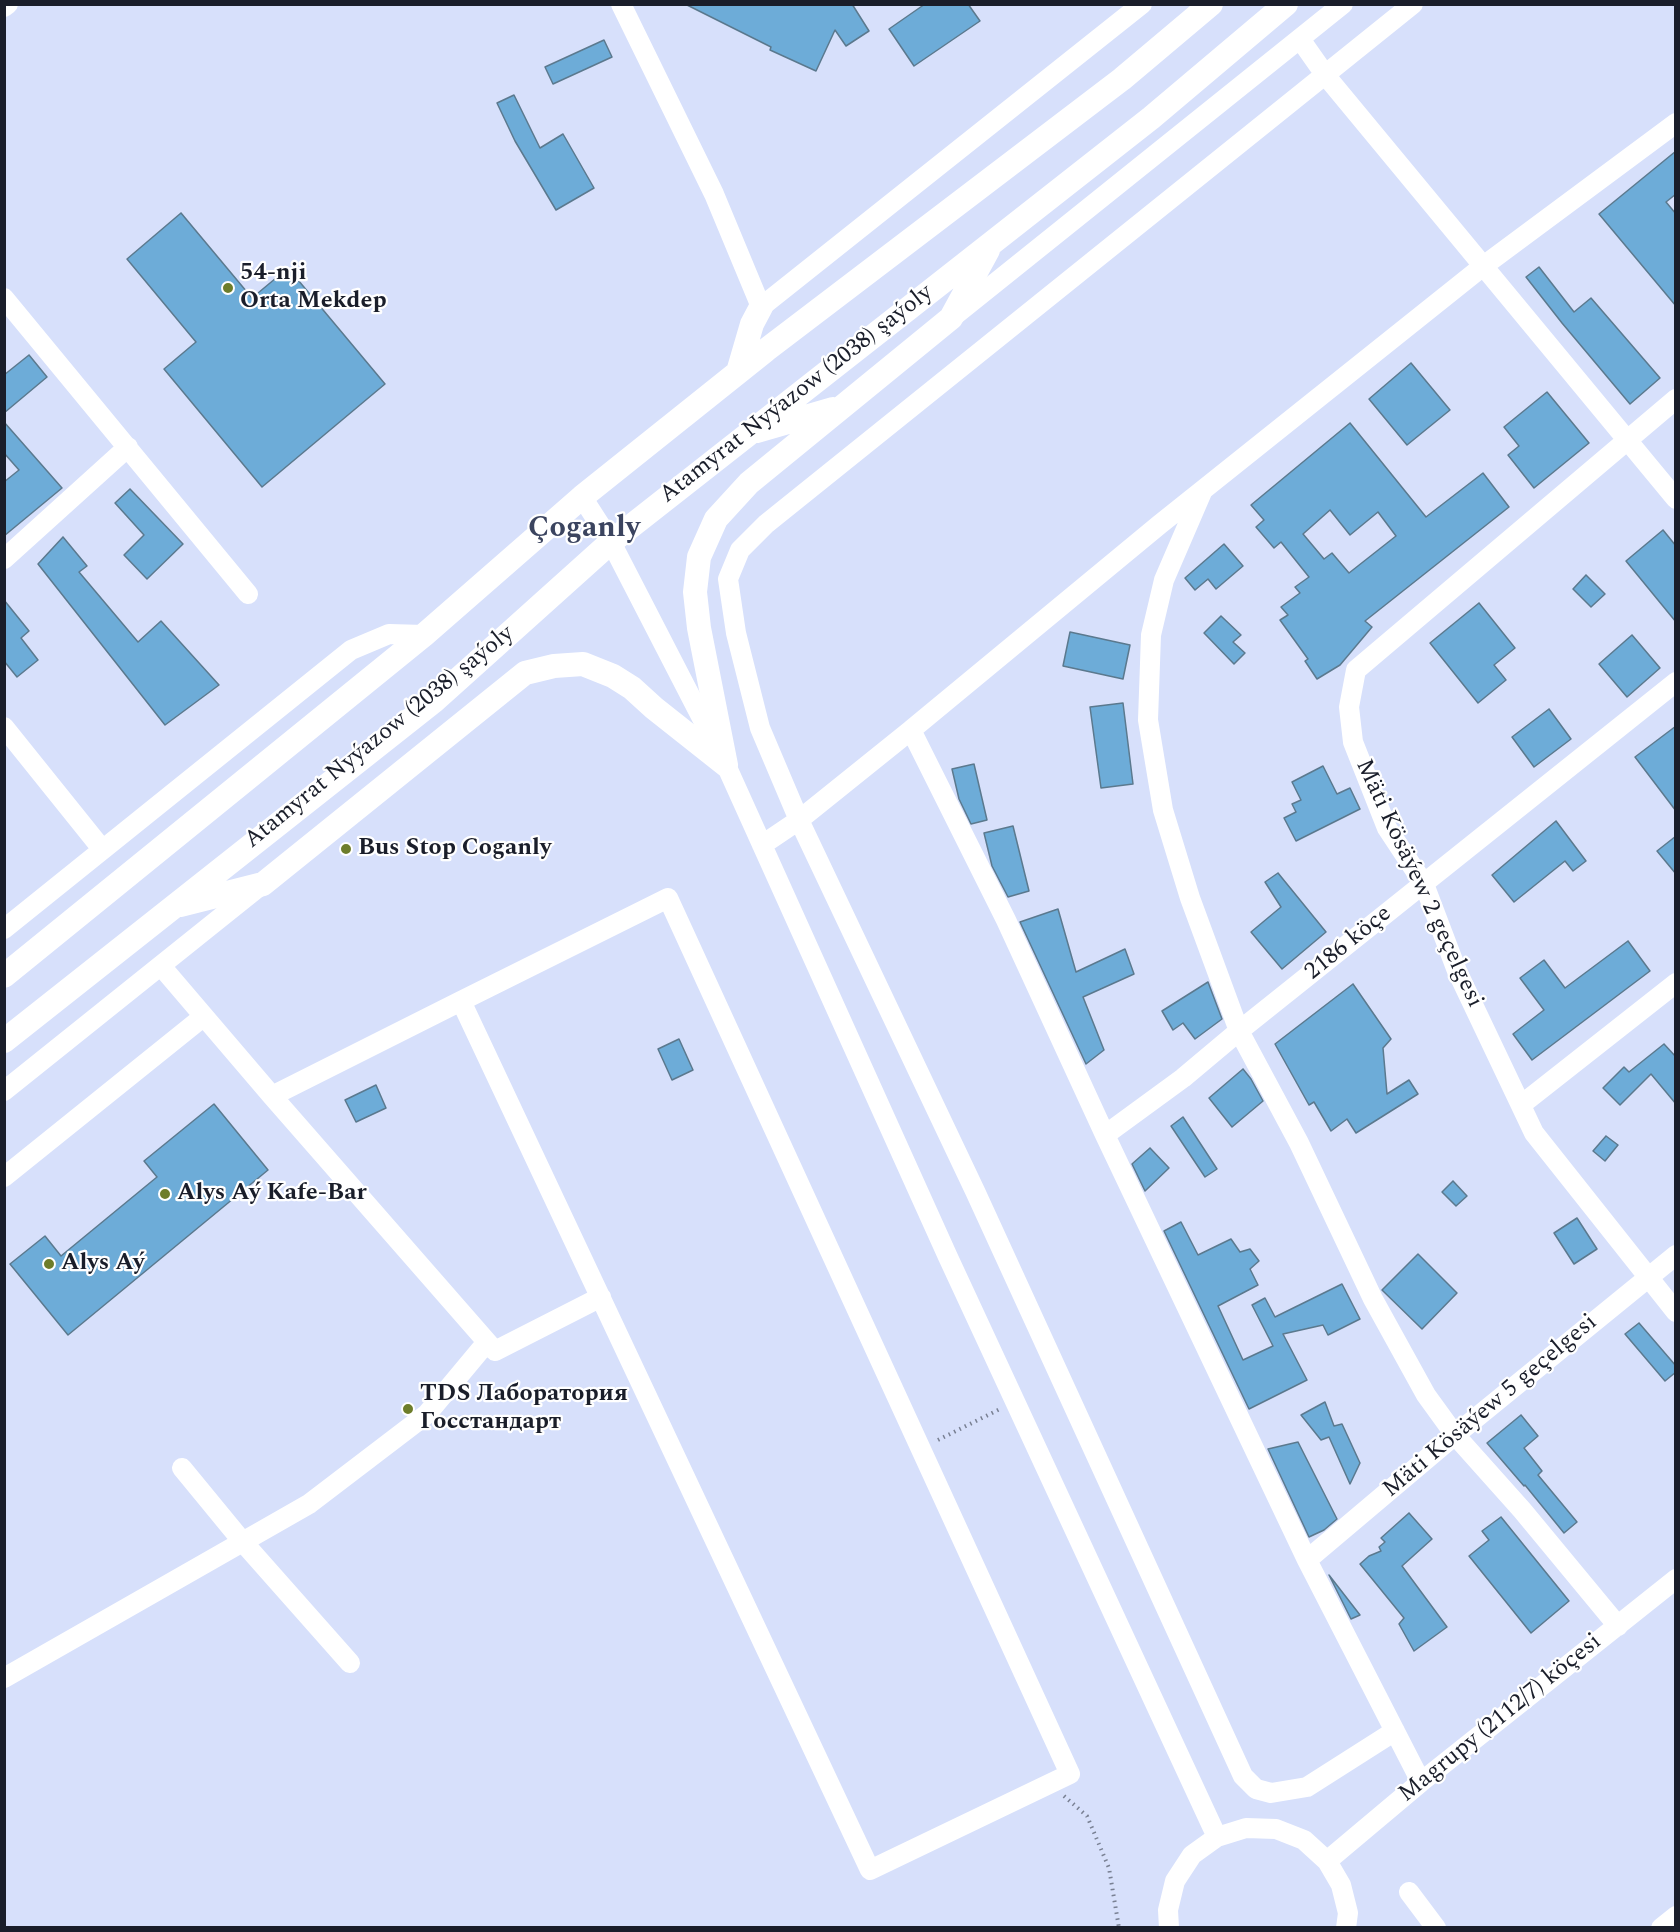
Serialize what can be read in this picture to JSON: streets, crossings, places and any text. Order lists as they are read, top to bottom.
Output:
{
  "streets": {
    "main road": ["Atamyrat Nyýazow (2038) şaýoly"],
    "street": [
      "Mäti Kösäýew 2 geçelgesi",
      "2186 köçe",
      "Mäti Kösäýew 5 geçelgesi",
      "Magrupy (2112/7) köçesi"
    ]
  },
  "crossings": [
    ["Mäti Kösäýew 2 geçelgesi", "2186 köçe"],
    ["Mäti Kösäýew 2 geçelgesi", "Mäti Kösäýew 5 geçelgesi"]
  ],
  "districts": ["Çoganly"],
  "places": [
    "54-nji Orta Mekdep",
    "Bus Stop Coganly",
    "Alys Aý Kafe-Bar",
    "Alys Aý",
    "TDS Лаборатория Госстандарт"
  ]
}
